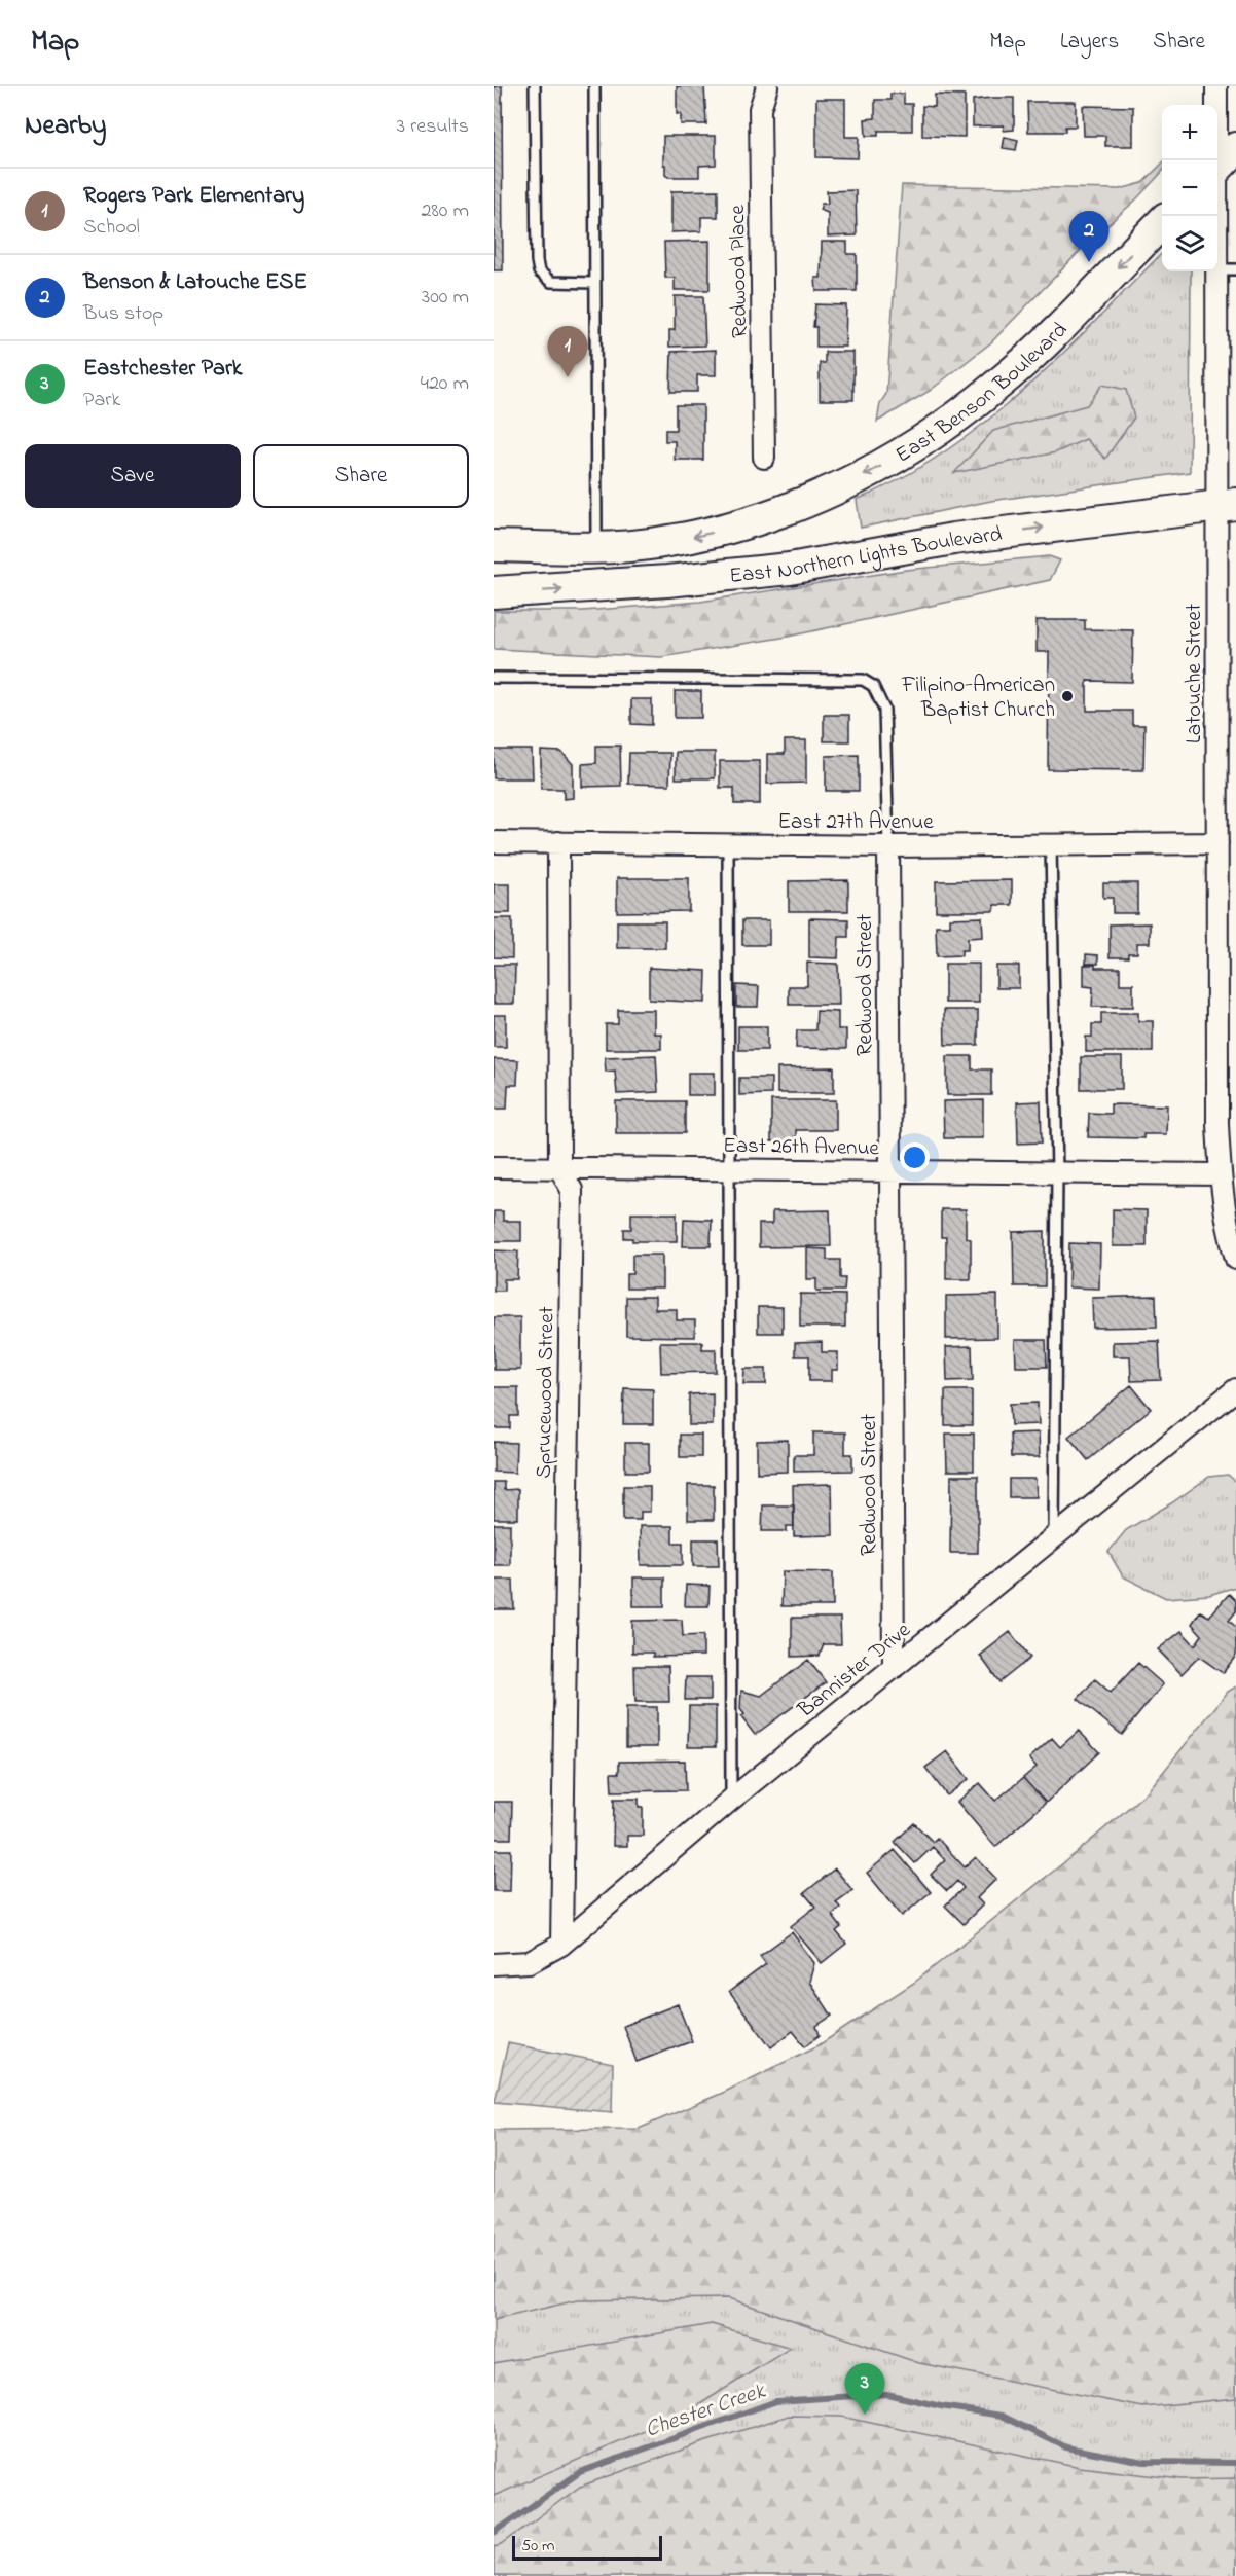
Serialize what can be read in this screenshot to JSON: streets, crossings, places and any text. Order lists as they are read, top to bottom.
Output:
{
  "streets": {
    "main road": ["East Benson Boulevard", "East Northern Lights Boulevard"],
    "street": [
      "Redwood Place",
      "Latouche Street",
      "East 27th Avenue",
      "Redwood Street",
      "East 26th Avenue",
      "Sprucewood Street",
      "Bannister Drive"
    ]
  },
  "crossings": [
    ["East Benson Boulevard", "East Northern Lights Boulevard"],
    ["East Northern Lights Boulevard", "Latouche Street"],
    ["Latouche Street", "East 27th Avenue"],
    ["Latouche Street", "East 26th Avenue"],
    ["East 27th Avenue", "Redwood Street"],
    ["East 27th Avenue", "Sprucewood Street"],
    ["Redwood Street", "East 26th Avenue"],
    ["Redwood Street", "Bannister Drive"],
    ["East 26th Avenue", "Sprucewood Street"],
    ["Sprucewood Street", "Bannister Drive"]
  ],
  "one_way": ["East Benson Boulevard"],
  "water": ["Chester Creek"],
  "places": ["Filipino-American Baptist Church"],
  "scale_bar": "50 m",
  "page": {
    "header": "Map",
    "nav": ["Map", "Layers", "Share"],
    "heading": ["Nearby", "3 results"],
    "map_buttons": ["+", "−"],
    "list": [
      {
        "mark": "1",
        "name": "Rogers Park Elementary",
        "note": "School",
        "value": "280 m"
      },
      {
        "mark": "2",
        "name": "Benson & Latouche ESE",
        "note": "Bus stop",
        "value": "300 m"
      },
      {
        "mark": "3",
        "name": "Eastchester Park",
        "note": "Park",
        "value": "420 m"
      }
    ],
    "pins": ["2", "1", "3"],
    "buttons": ["Save", "Share"],
    "scale": "50 m"
  }
}
